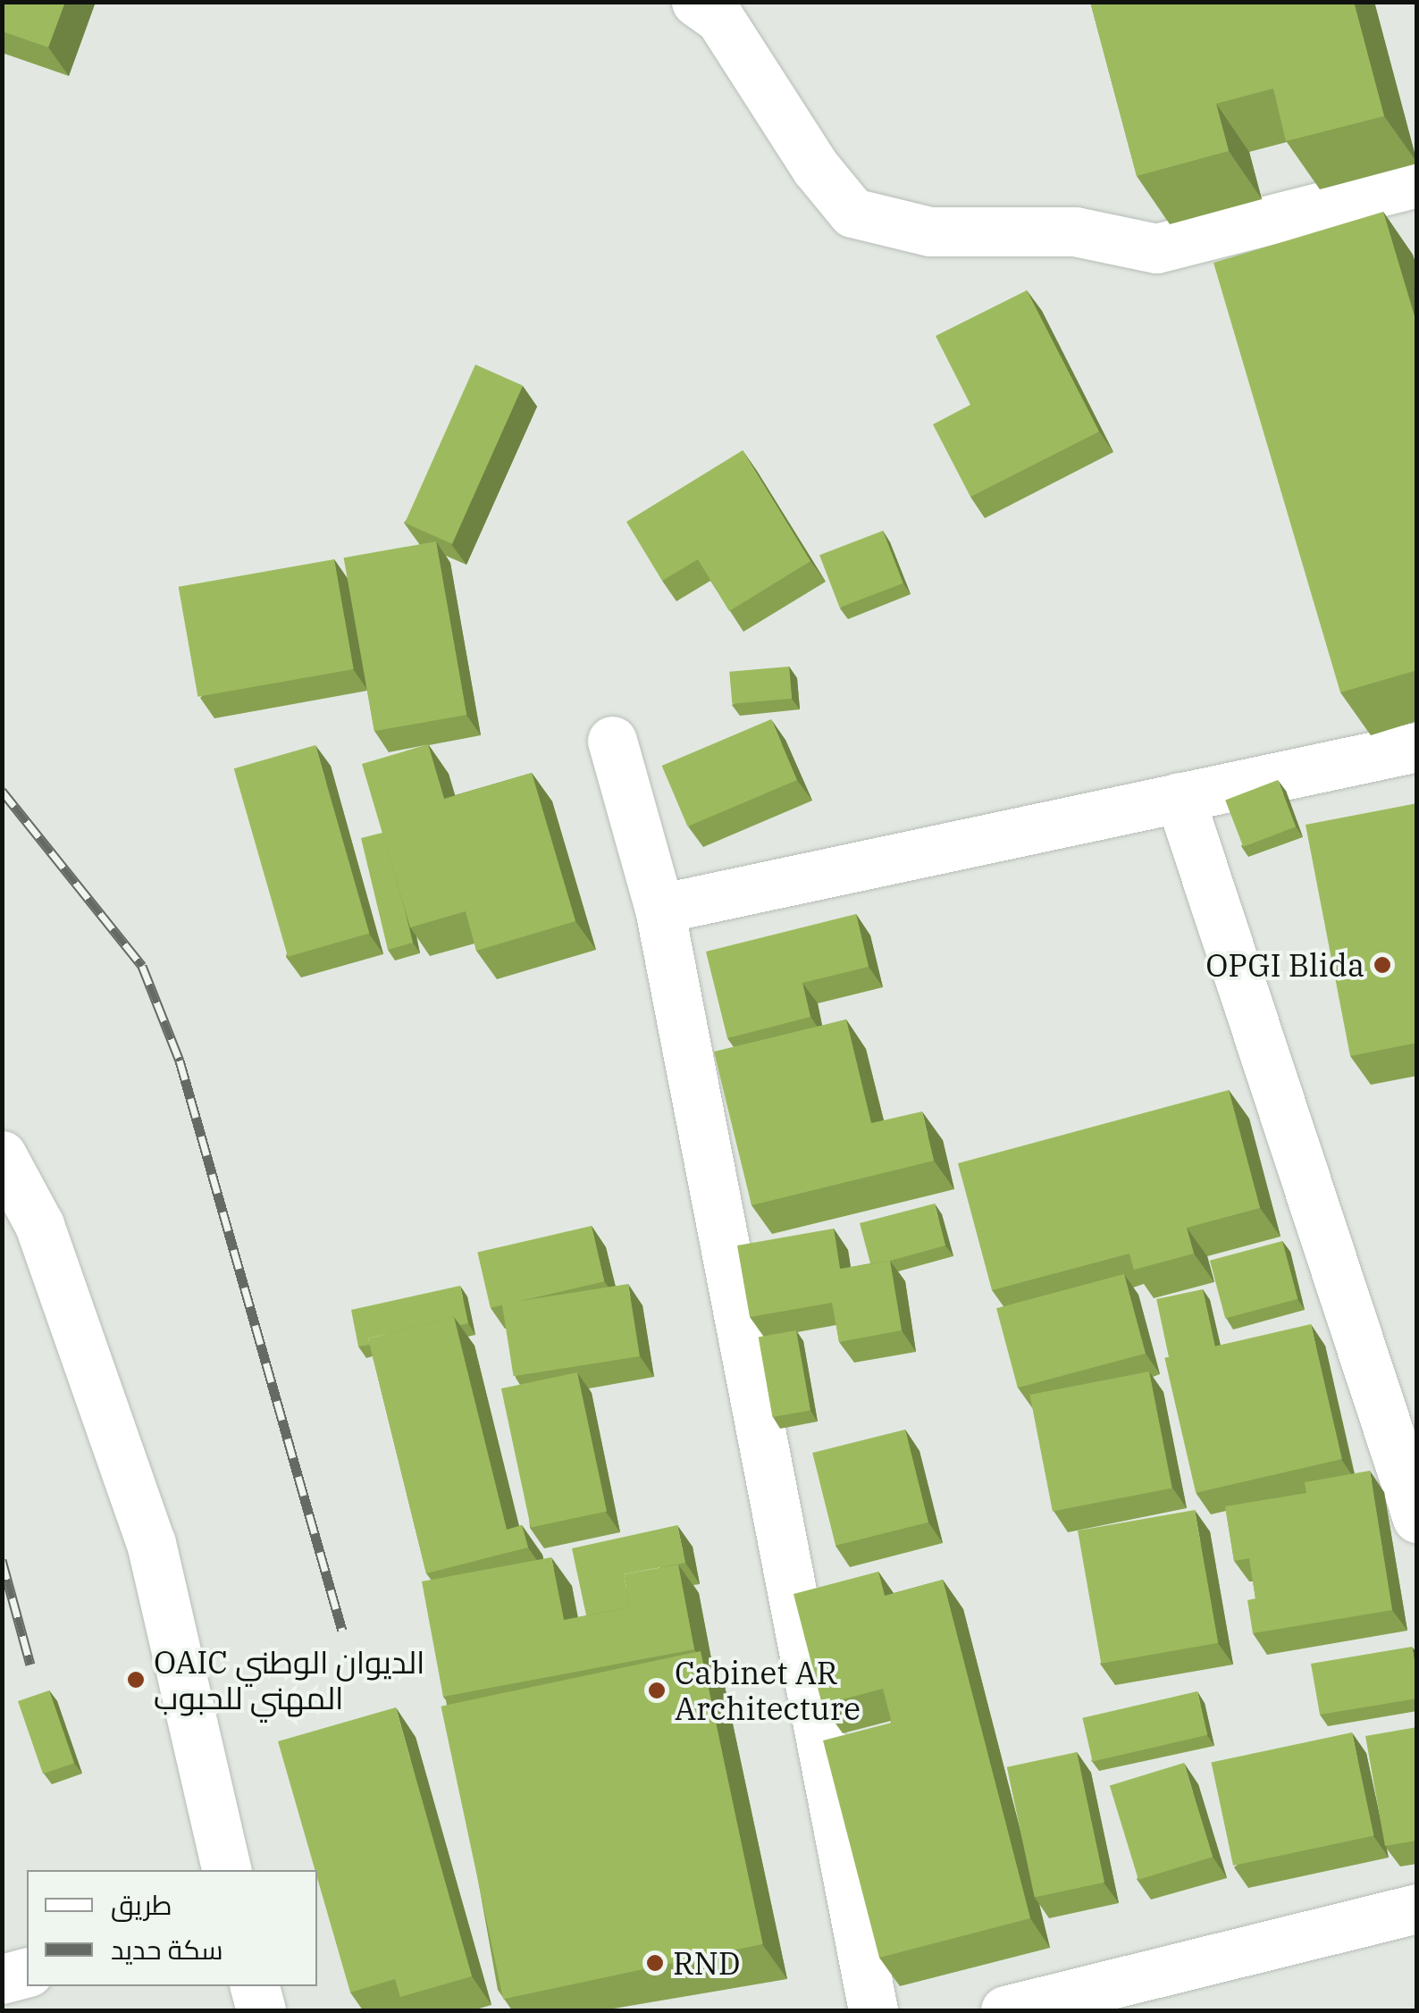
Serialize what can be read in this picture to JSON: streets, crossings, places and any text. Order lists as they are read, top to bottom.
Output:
{
  "places": [
    "OPGI Blida",
    "OAIC الديوان الوطني المهني للحبوب",
    "Cabinet AR Architecture",
    "RND"
  ],
  "legend": ["طريق", "سكة حديد"]
}
